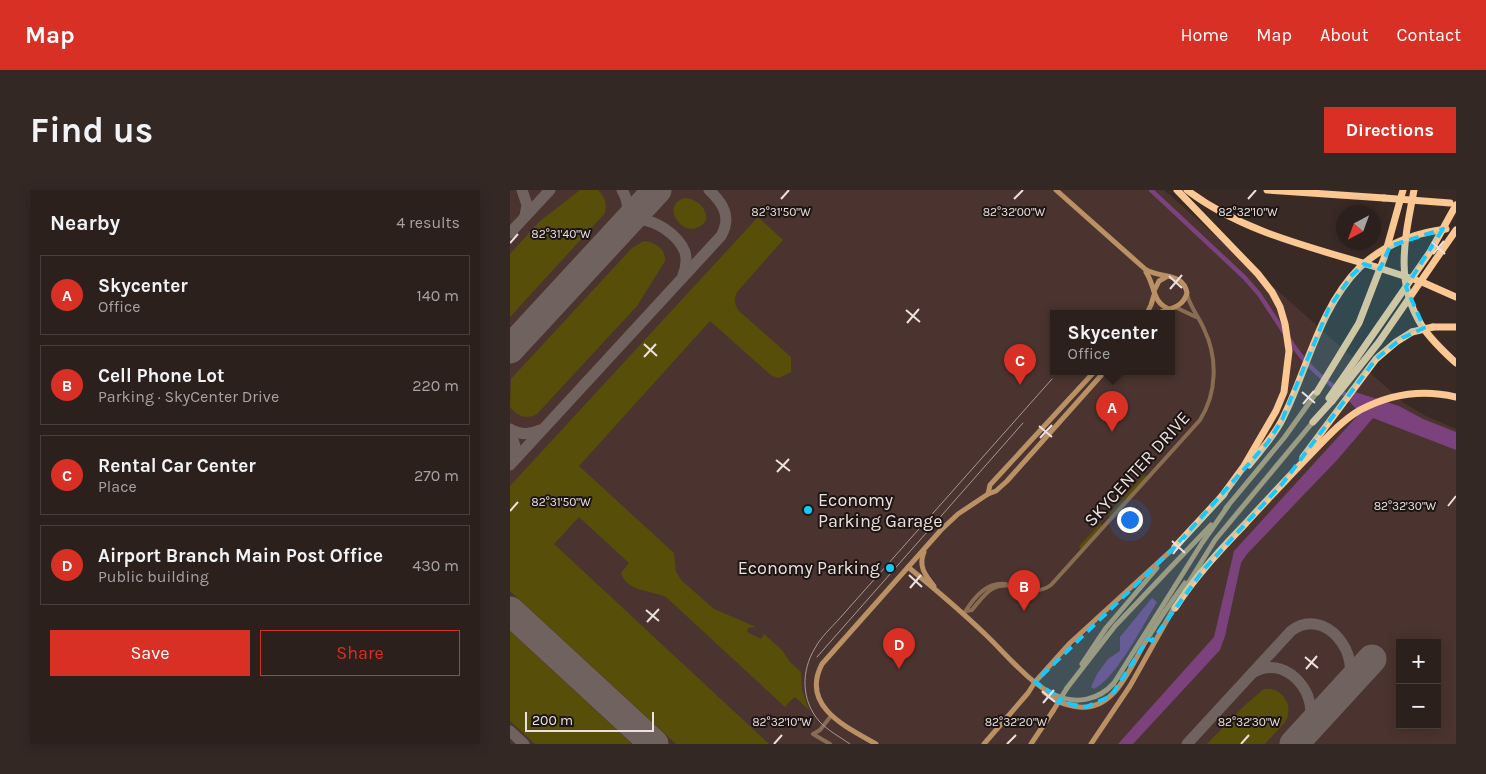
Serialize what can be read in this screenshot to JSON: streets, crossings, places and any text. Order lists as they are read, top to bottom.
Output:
{
  "streets": {
    "street": ["SKYCENTER DRIVE"]
  },
  "places": ["Economy Parking Garage", "Economy Parking"],
  "scale_bar": "200 m",
  "north": "bottom left",
  "page": {
    "header": "Map",
    "nav": [
      "Home",
      "Map",
      "About",
      "Contact"
    ],
    "buttons": [
      "Directions",
      ["Save", "Share"]
    ],
    "title": "Find us",
    "heading": ["Nearby", "4 results"],
    "list": [
      {
        "mark": "A",
        "name": "Skycenter",
        "note": "Office",
        "value": "140 m"
      },
      {
        "mark": "B",
        "name": "Cell Phone Lot",
        "note": "Parking · SkyCenter Drive",
        "value": "220 m"
      },
      {
        "mark": "C",
        "name": "Rental Car Center",
        "note": "Place",
        "value": "270 m"
      },
      {
        "mark": "D",
        "name": "Airport Branch Main Post Office",
        "note": "Public building",
        "value": "430 m"
      }
    ],
    "popup": ["Skycenter", "Office"],
    "pins": [
      "C",
      "A",
      "B",
      "D"
    ],
    "map_buttons": ["+", "−"],
    "scale": "200 m"
  },
  "coordinates": [
    "82°32'00\"W",
    "82°31'50\"W",
    "82°32'10\"W",
    "82°31'40\"W",
    "82°32'30\"W",
    "82°32'20\"W"
  ]
}
